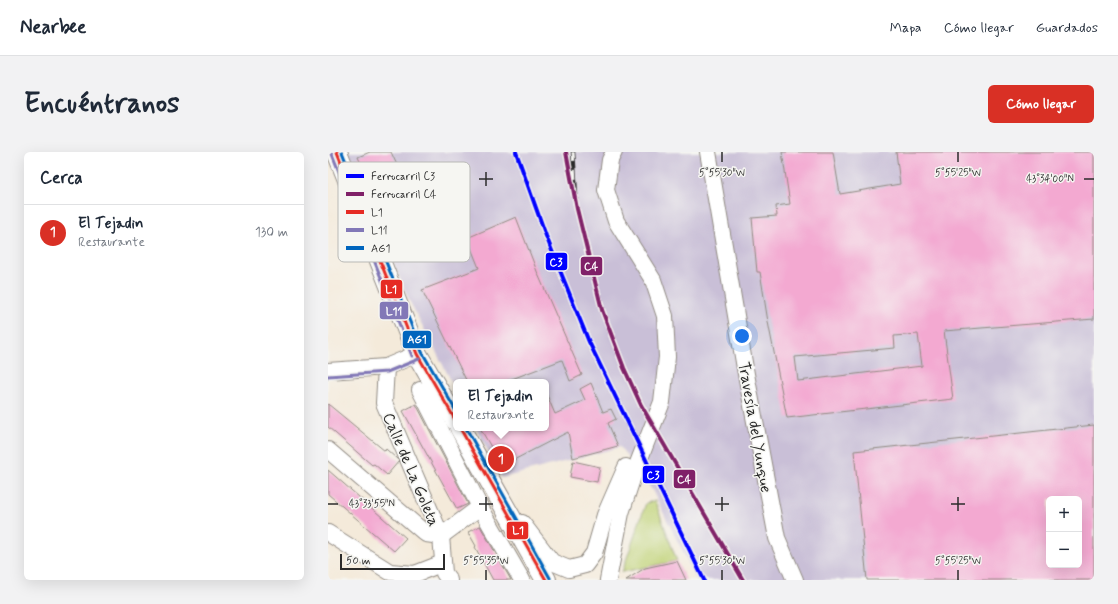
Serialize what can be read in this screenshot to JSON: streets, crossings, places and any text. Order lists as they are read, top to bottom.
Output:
{
  "streets": {
    "street": ["Travesía del Yunque", "Calle de La Goleta"]
  },
  "lines": [
    "rail line C3",
    "rail line C4",
    "transit line L1",
    "transit line AG1",
    "transit line L11"
  ],
  "legend": [
    "Ferrocarril C3",
    "Ferrocarril C4",
    "L1",
    "L11",
    "AG1"
  ],
  "scale_bar": "50 m",
  "page": {
    "header": "Nearbee",
    "nav": ["Mapa", "Cómo llegar", "Guardados"],
    "buttons": "Cómo llegar",
    "title": "Encuéntranos",
    "heading": "Cerca",
    "list": [
      {
        "mark": "1",
        "name": "El Tejadin",
        "note": "Restaurante",
        "value": "130 m"
      }
    ],
    "popup": ["El Tejadin", "Restaurante"],
    "pins": "1",
    "map_buttons": ["+", "−"],
    "scale": "50 m"
  },
  "coordinates": [
    "5°55'30\"W",
    "5°55'25\"W",
    "43°34'00\"N",
    "43°33'55\"N",
    "5°55'35\"W"
  ]
}
